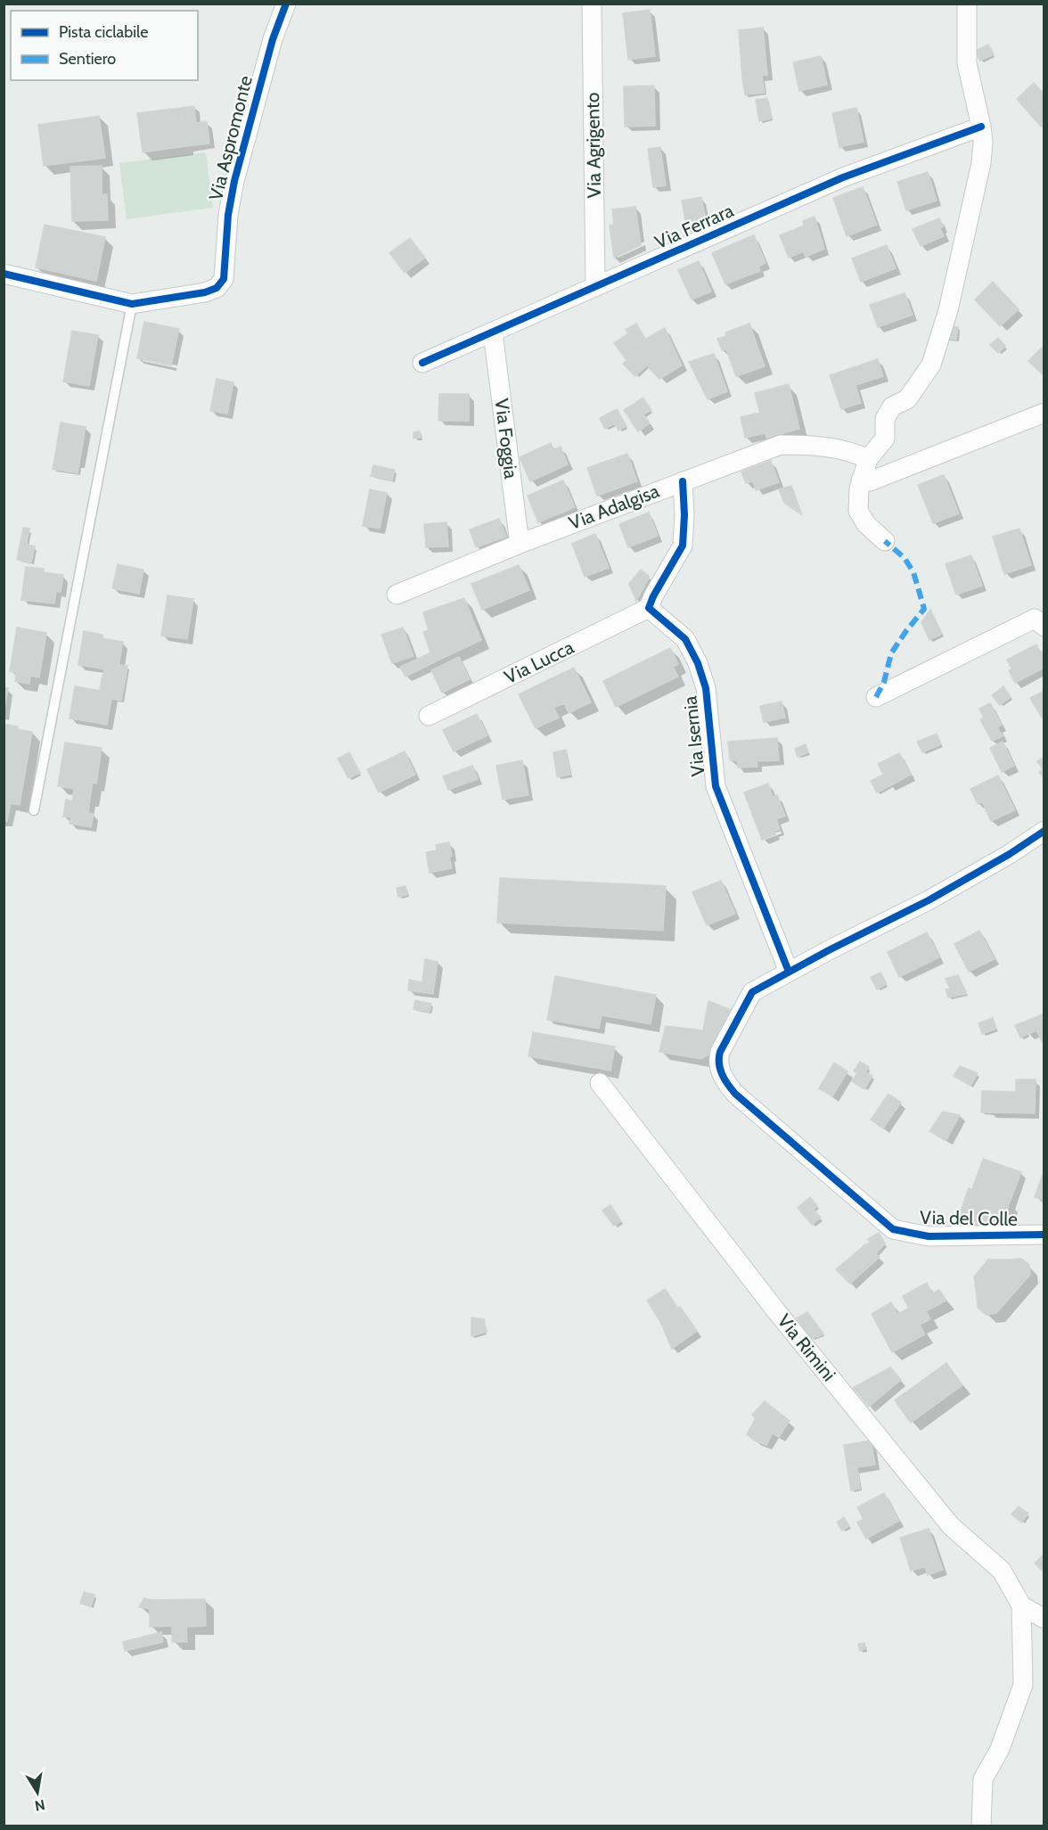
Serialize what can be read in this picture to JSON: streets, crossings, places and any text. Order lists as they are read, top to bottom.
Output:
{
  "streets": {
    "street": [
      "Via Aspromonte",
      "Via Agrigento",
      "Via Ferrara",
      "Via Foggia",
      "Via Adalgisa",
      "Via Lucca",
      "Via Isernia",
      "Via del Colle",
      "Via Rimini"
    ]
  },
  "crossings": [
    ["Via Agrigento", "Via Ferrara"],
    ["Via Ferrara", "Via Foggia"],
    ["Via Foggia", "Via Adalgisa"],
    ["Via Lucca", "Via Isernia"],
    ["Via Isernia", "Via del Colle"]
  ],
  "legend": ["Pista ciclabile", "Sentiero"],
  "north": "bottom"
}
